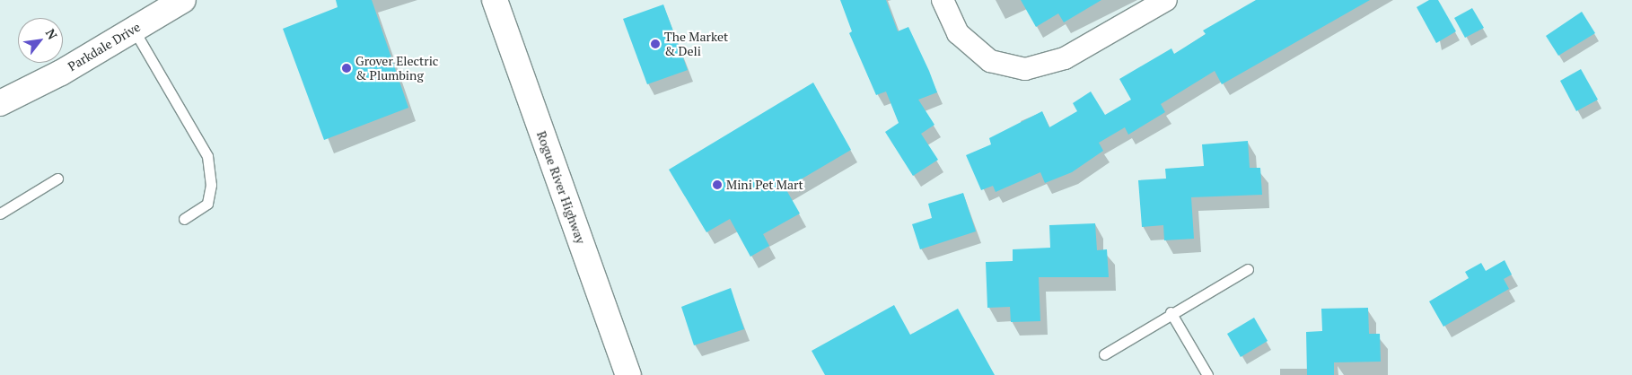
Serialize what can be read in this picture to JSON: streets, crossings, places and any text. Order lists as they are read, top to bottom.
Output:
{
  "streets": {
    "main road": ["Parkdale Drive", "Rogue River Highway"]
  },
  "places": ["The Market & Deli", "Grover Electric & Plumbing", "Mini Pet Mart"],
  "north": "top right"
}
